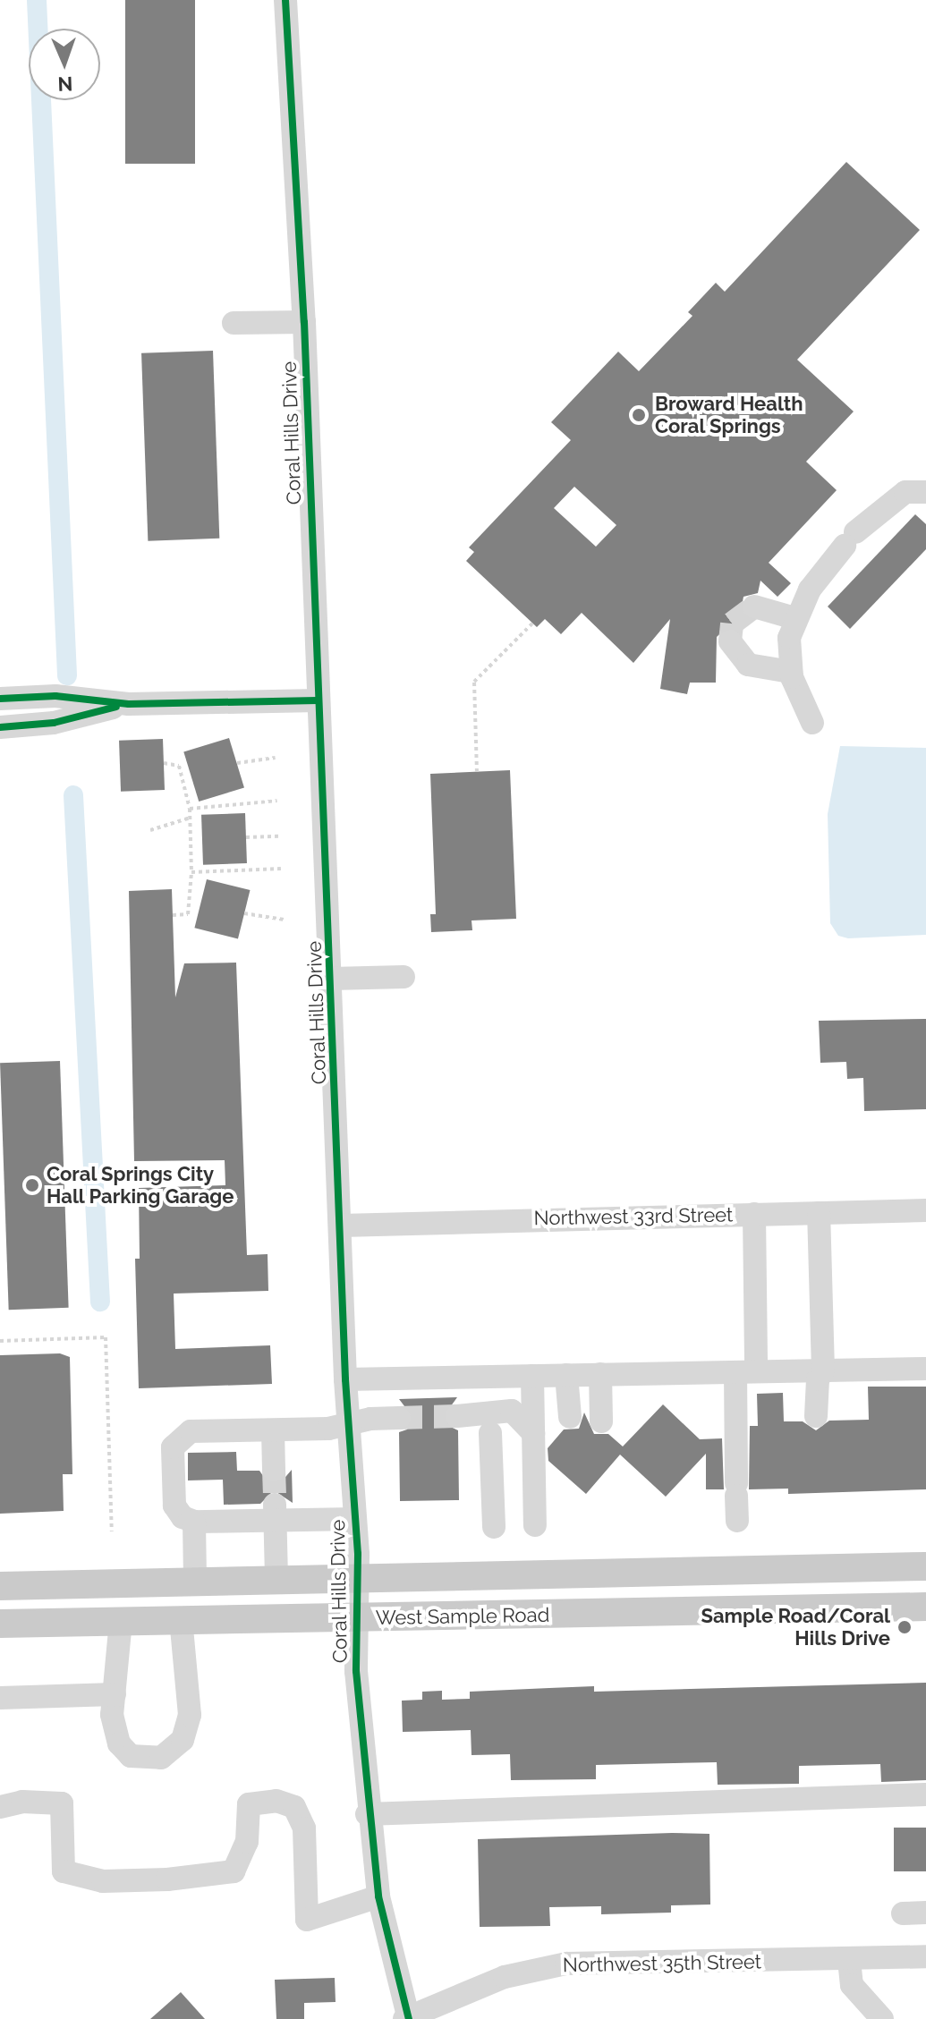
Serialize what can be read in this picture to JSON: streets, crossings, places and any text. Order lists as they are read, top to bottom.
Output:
{
  "streets": {
    "main road": ["West Sample Road"],
    "street": ["Coral Hills Drive", "Northwest 33rd Street", "Northwest 35th Street"]
  },
  "crossings": [
    ["Coral Hills Drive", "Northwest 33rd Street"],
    ["Coral Hills Drive", "West Sample Road"],
    ["Coral Hills Drive", "Northwest 35th Street"]
  ],
  "places": ["Broward Health Coral Springs", "Coral Springs City Hall Parking Garage", "Sample Road/Coral Hills Drive"],
  "north": "bottom"
}
